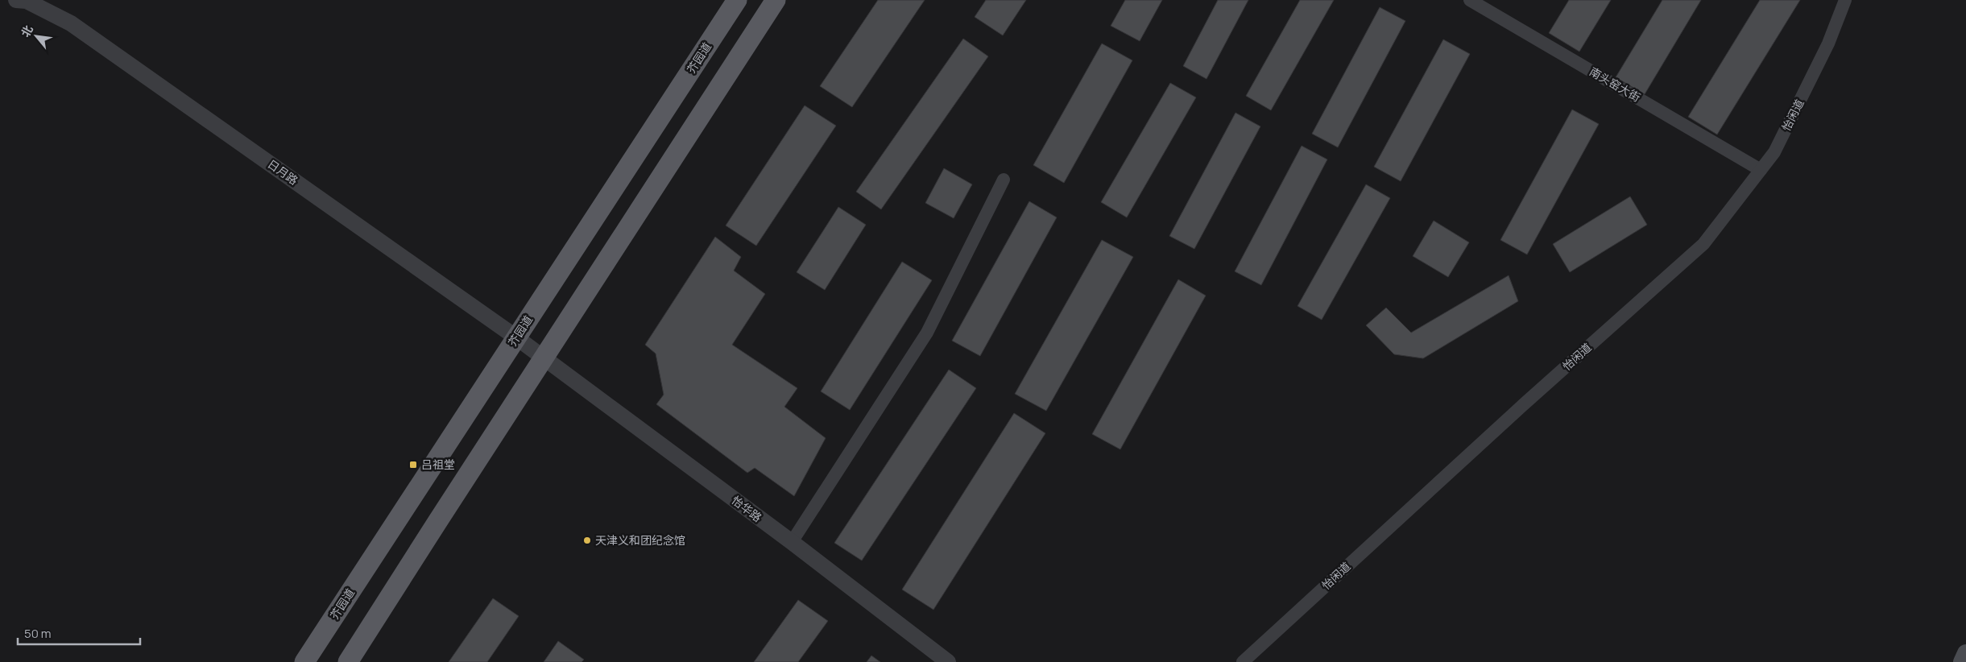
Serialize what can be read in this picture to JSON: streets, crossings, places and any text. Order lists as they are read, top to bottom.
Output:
{
  "streets": {
    "main road": ["芥园道"],
    "street": [
      "南头窑大街",
      "怡闲道",
      "日月路",
      "怡华路"
    ]
  },
  "crossings": [
    ["芥园道", "日月路"],
    ["南头窑大街", "怡闲道"],
    ["日月路", "怡华路"]
  ],
  "places": {
    "transit": ["吕祖堂"],
    "other": ["天津义和团纪念馆"]
  },
  "scale_bar": "50 m",
  "north": "top left"
}
